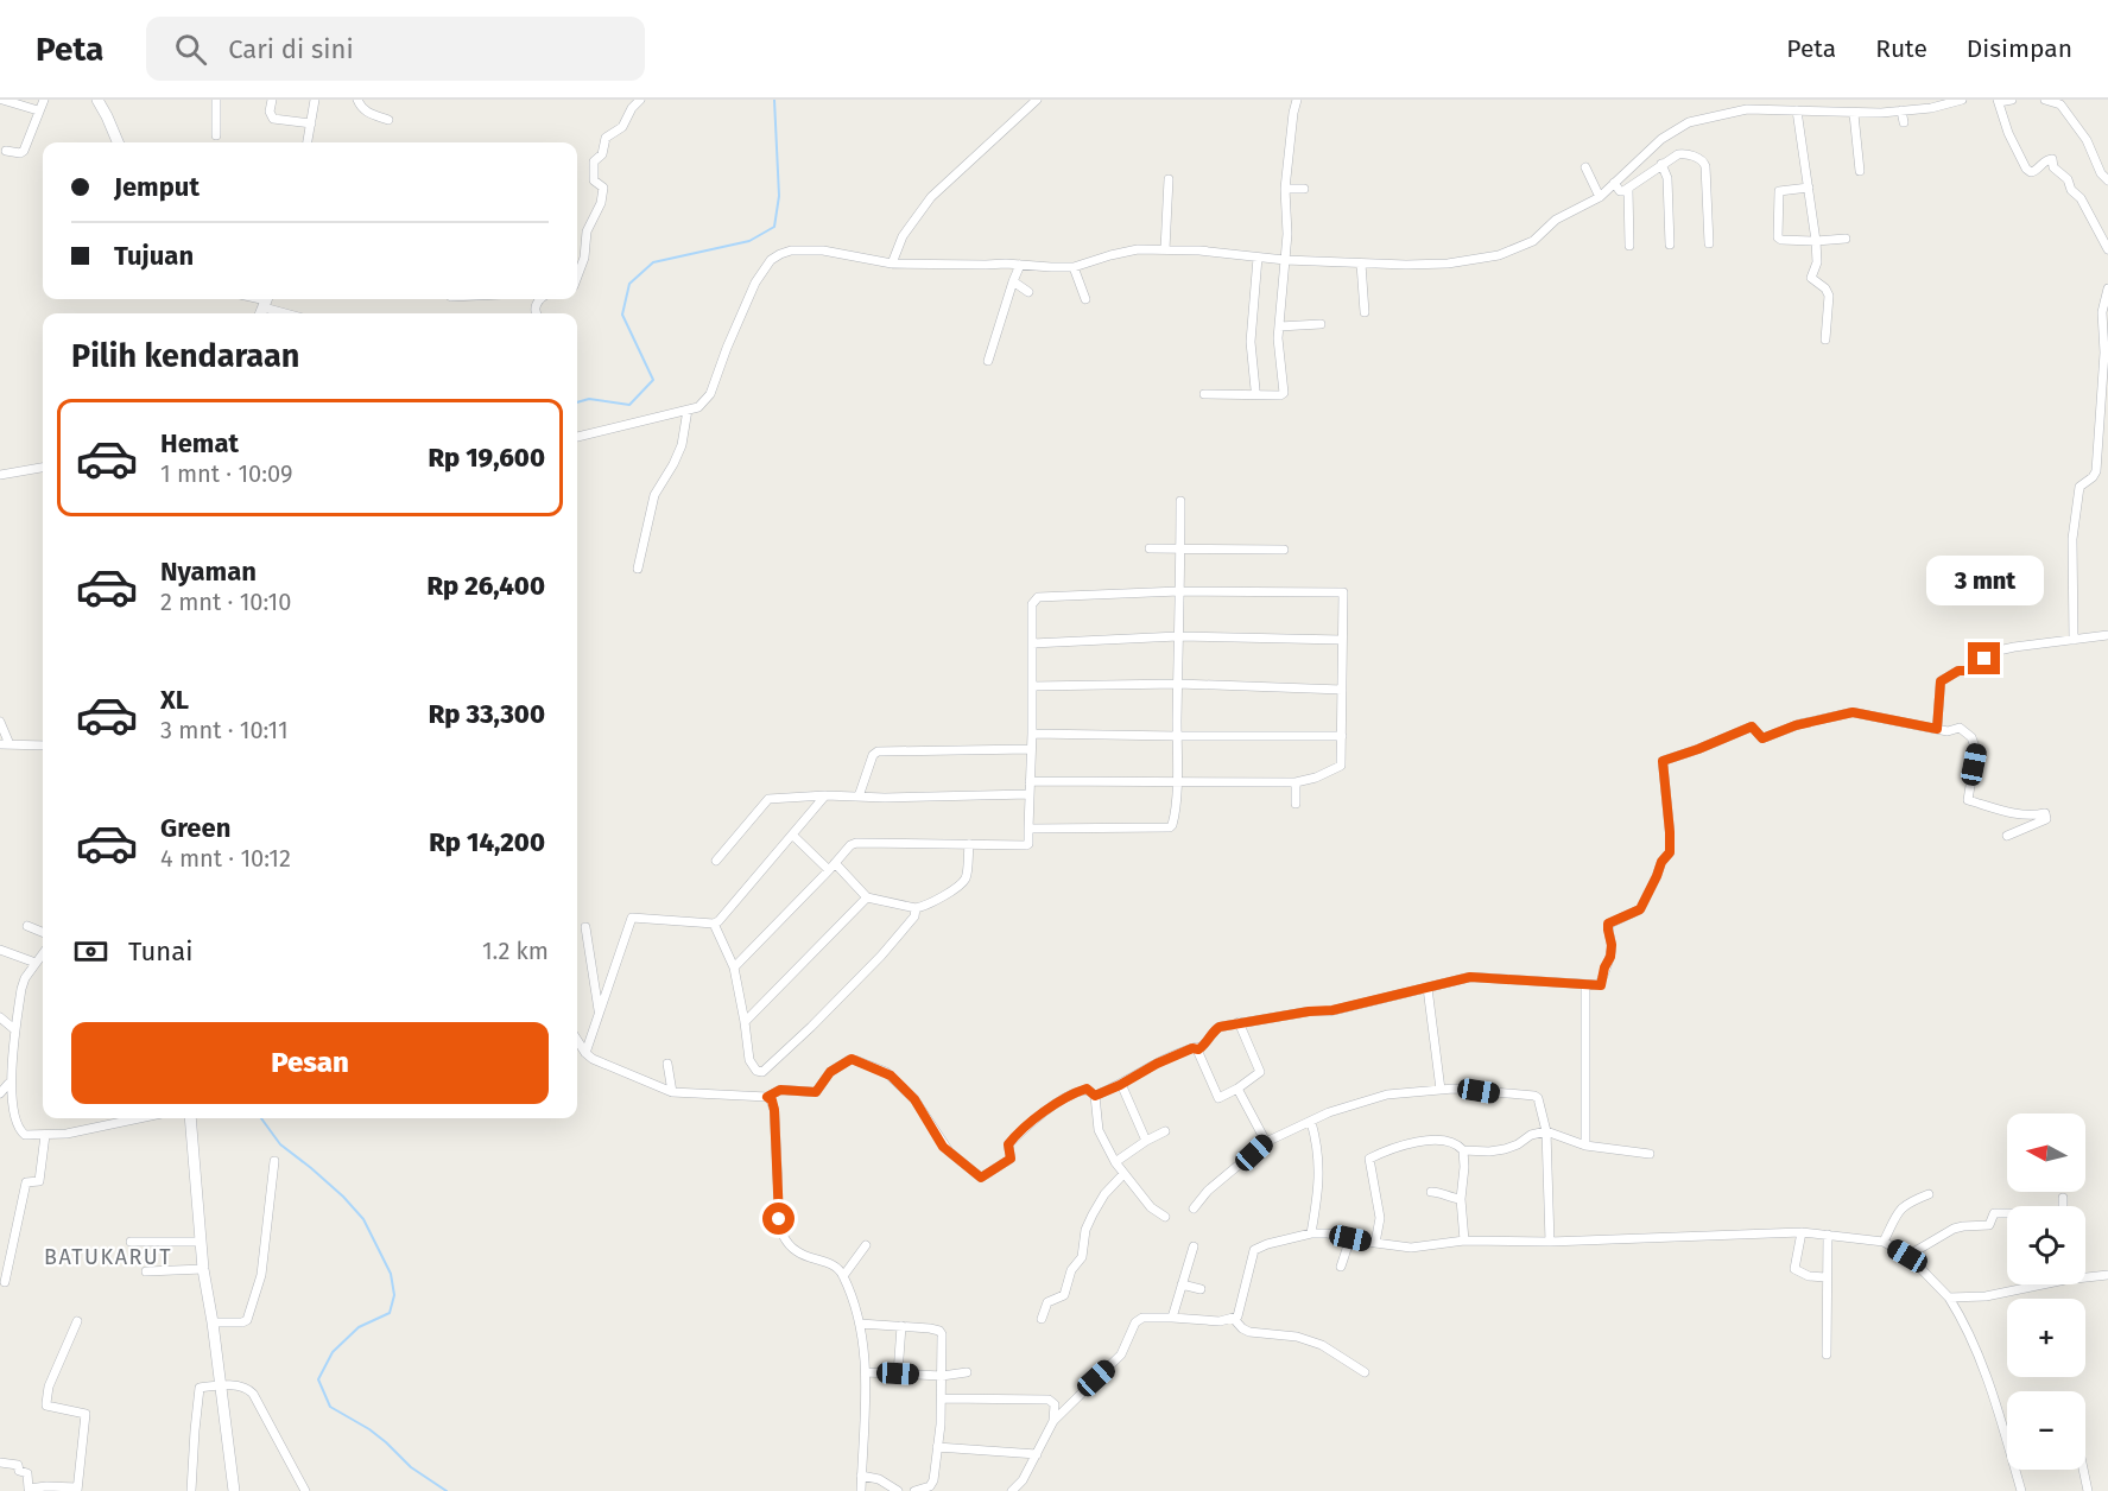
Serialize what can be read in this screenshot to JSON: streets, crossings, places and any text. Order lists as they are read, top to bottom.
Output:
{
  "districts": ["BATUKARUT"],
  "north": "left",
  "page": {
    "header": "Peta",
    "search": "Cari di sini",
    "nav": ["Peta", "Rute", "Disimpan"],
    "banner": ["Jemput", "Tujuan"],
    "heading": "Pilih kendaraan",
    "list": [
      {
        "name": "Hemat",
        "note": "1 mnt · 10:09",
        "value": "Rp 19,600"
      },
      {
        "name": "Nyaman",
        "note": "2 mnt · 10:10",
        "value": "Rp 26,400"
      },
      {
        "name": "XL",
        "note": "3 mnt · 10:11",
        "value": "Rp 33,300"
      },
      {
        "name": "Green",
        "note": "4 mnt · 10:12",
        "value": "Rp 14,200"
      }
    ],
    "bubble": "3 mnt",
    "pay": ["Tunai", "1.2 km"],
    "buttons": "Pesan",
    "map_buttons": ["+", "−"]
  }
}
